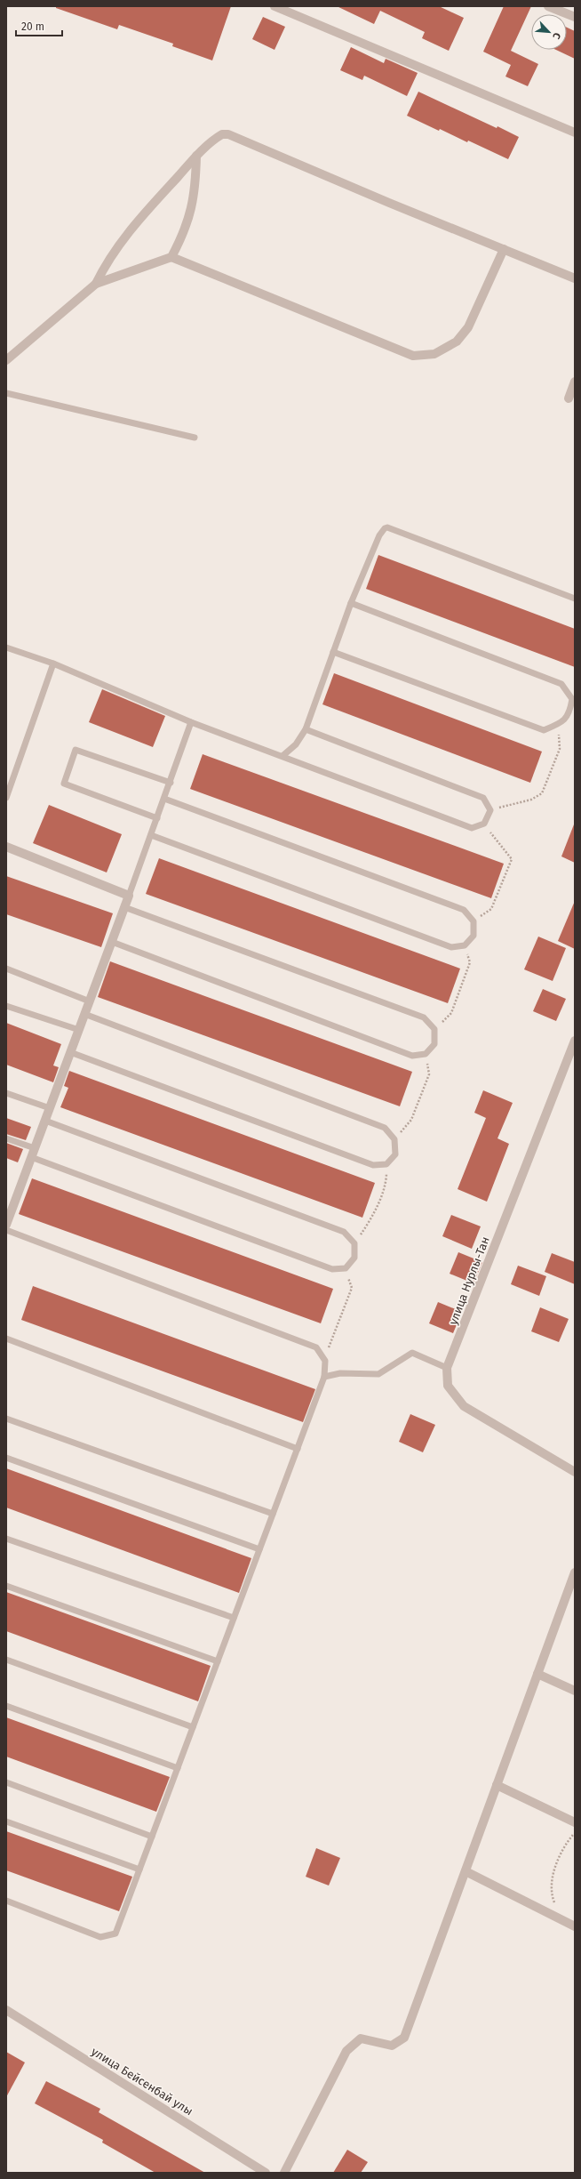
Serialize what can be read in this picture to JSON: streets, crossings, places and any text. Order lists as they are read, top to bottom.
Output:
{
  "streets": {
    "street": ["улица Нурлы-Тан", "улица Бейсенбай улы"]
  },
  "scale_bar": "20 m",
  "north": "bottom right"
}
